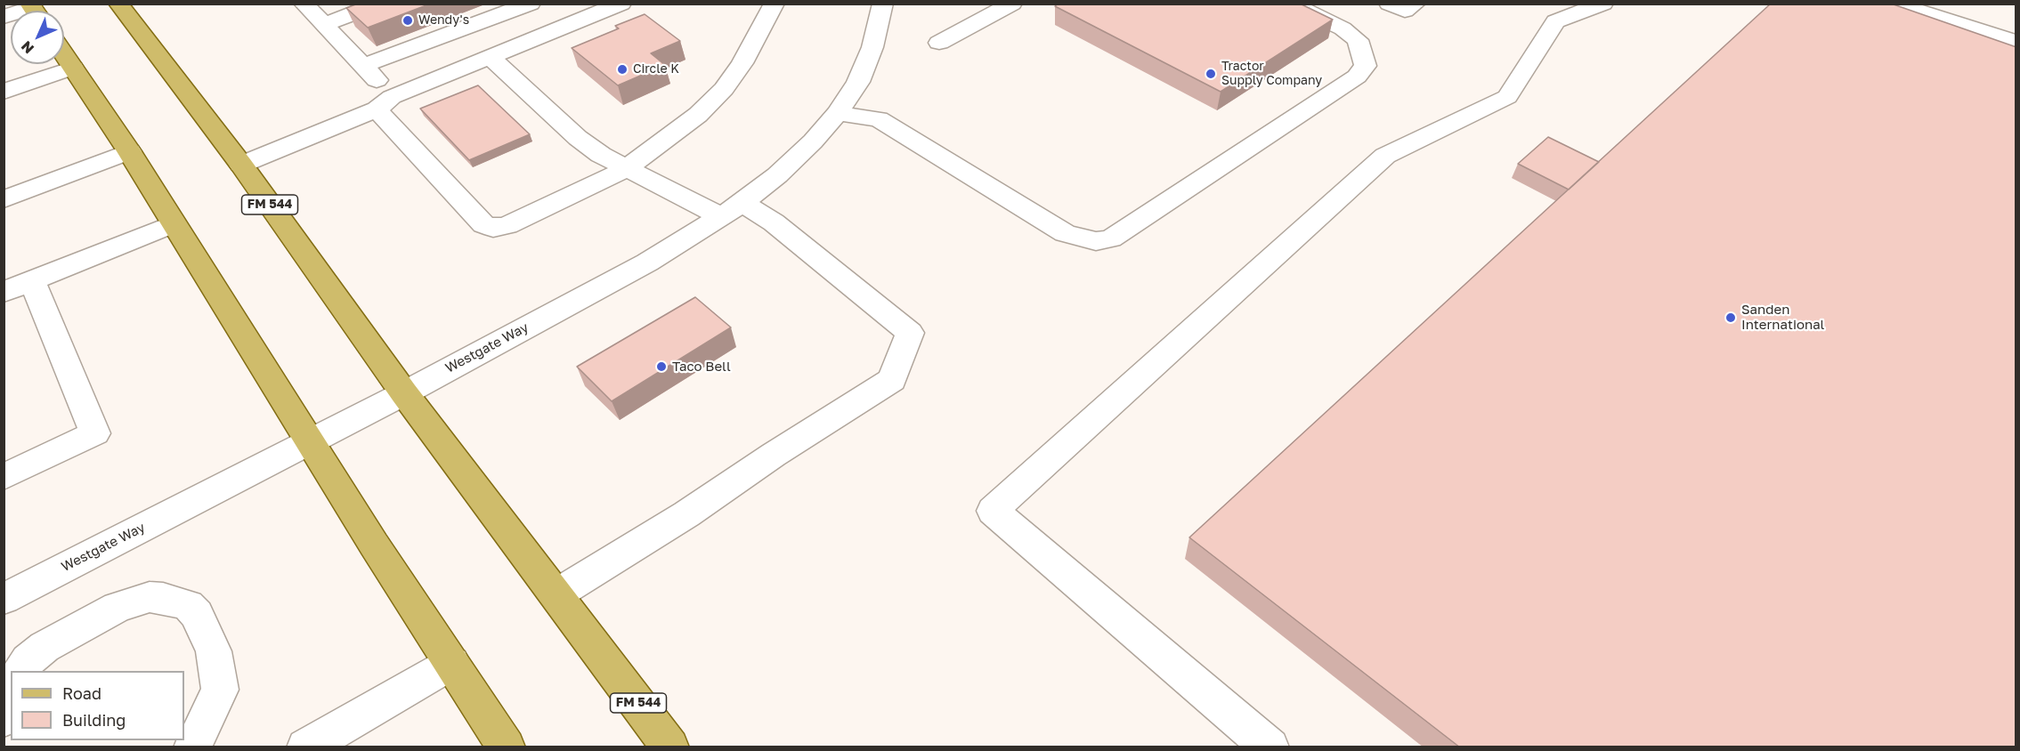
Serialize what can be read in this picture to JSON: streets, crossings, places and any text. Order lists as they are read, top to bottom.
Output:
{
  "streets": {
    "main road": ["FM 544"],
    "street": ["Westgate Way"]
  },
  "crossings": [
    ["FM 544", "Westgate Way"]
  ],
  "places": [
    "Wendy's",
    "Circle K",
    "Tractor Supply Company",
    "Sanden International",
    "Taco Bell"
  ],
  "legend": ["Road", "Building"],
  "north": "bottom left"
}
